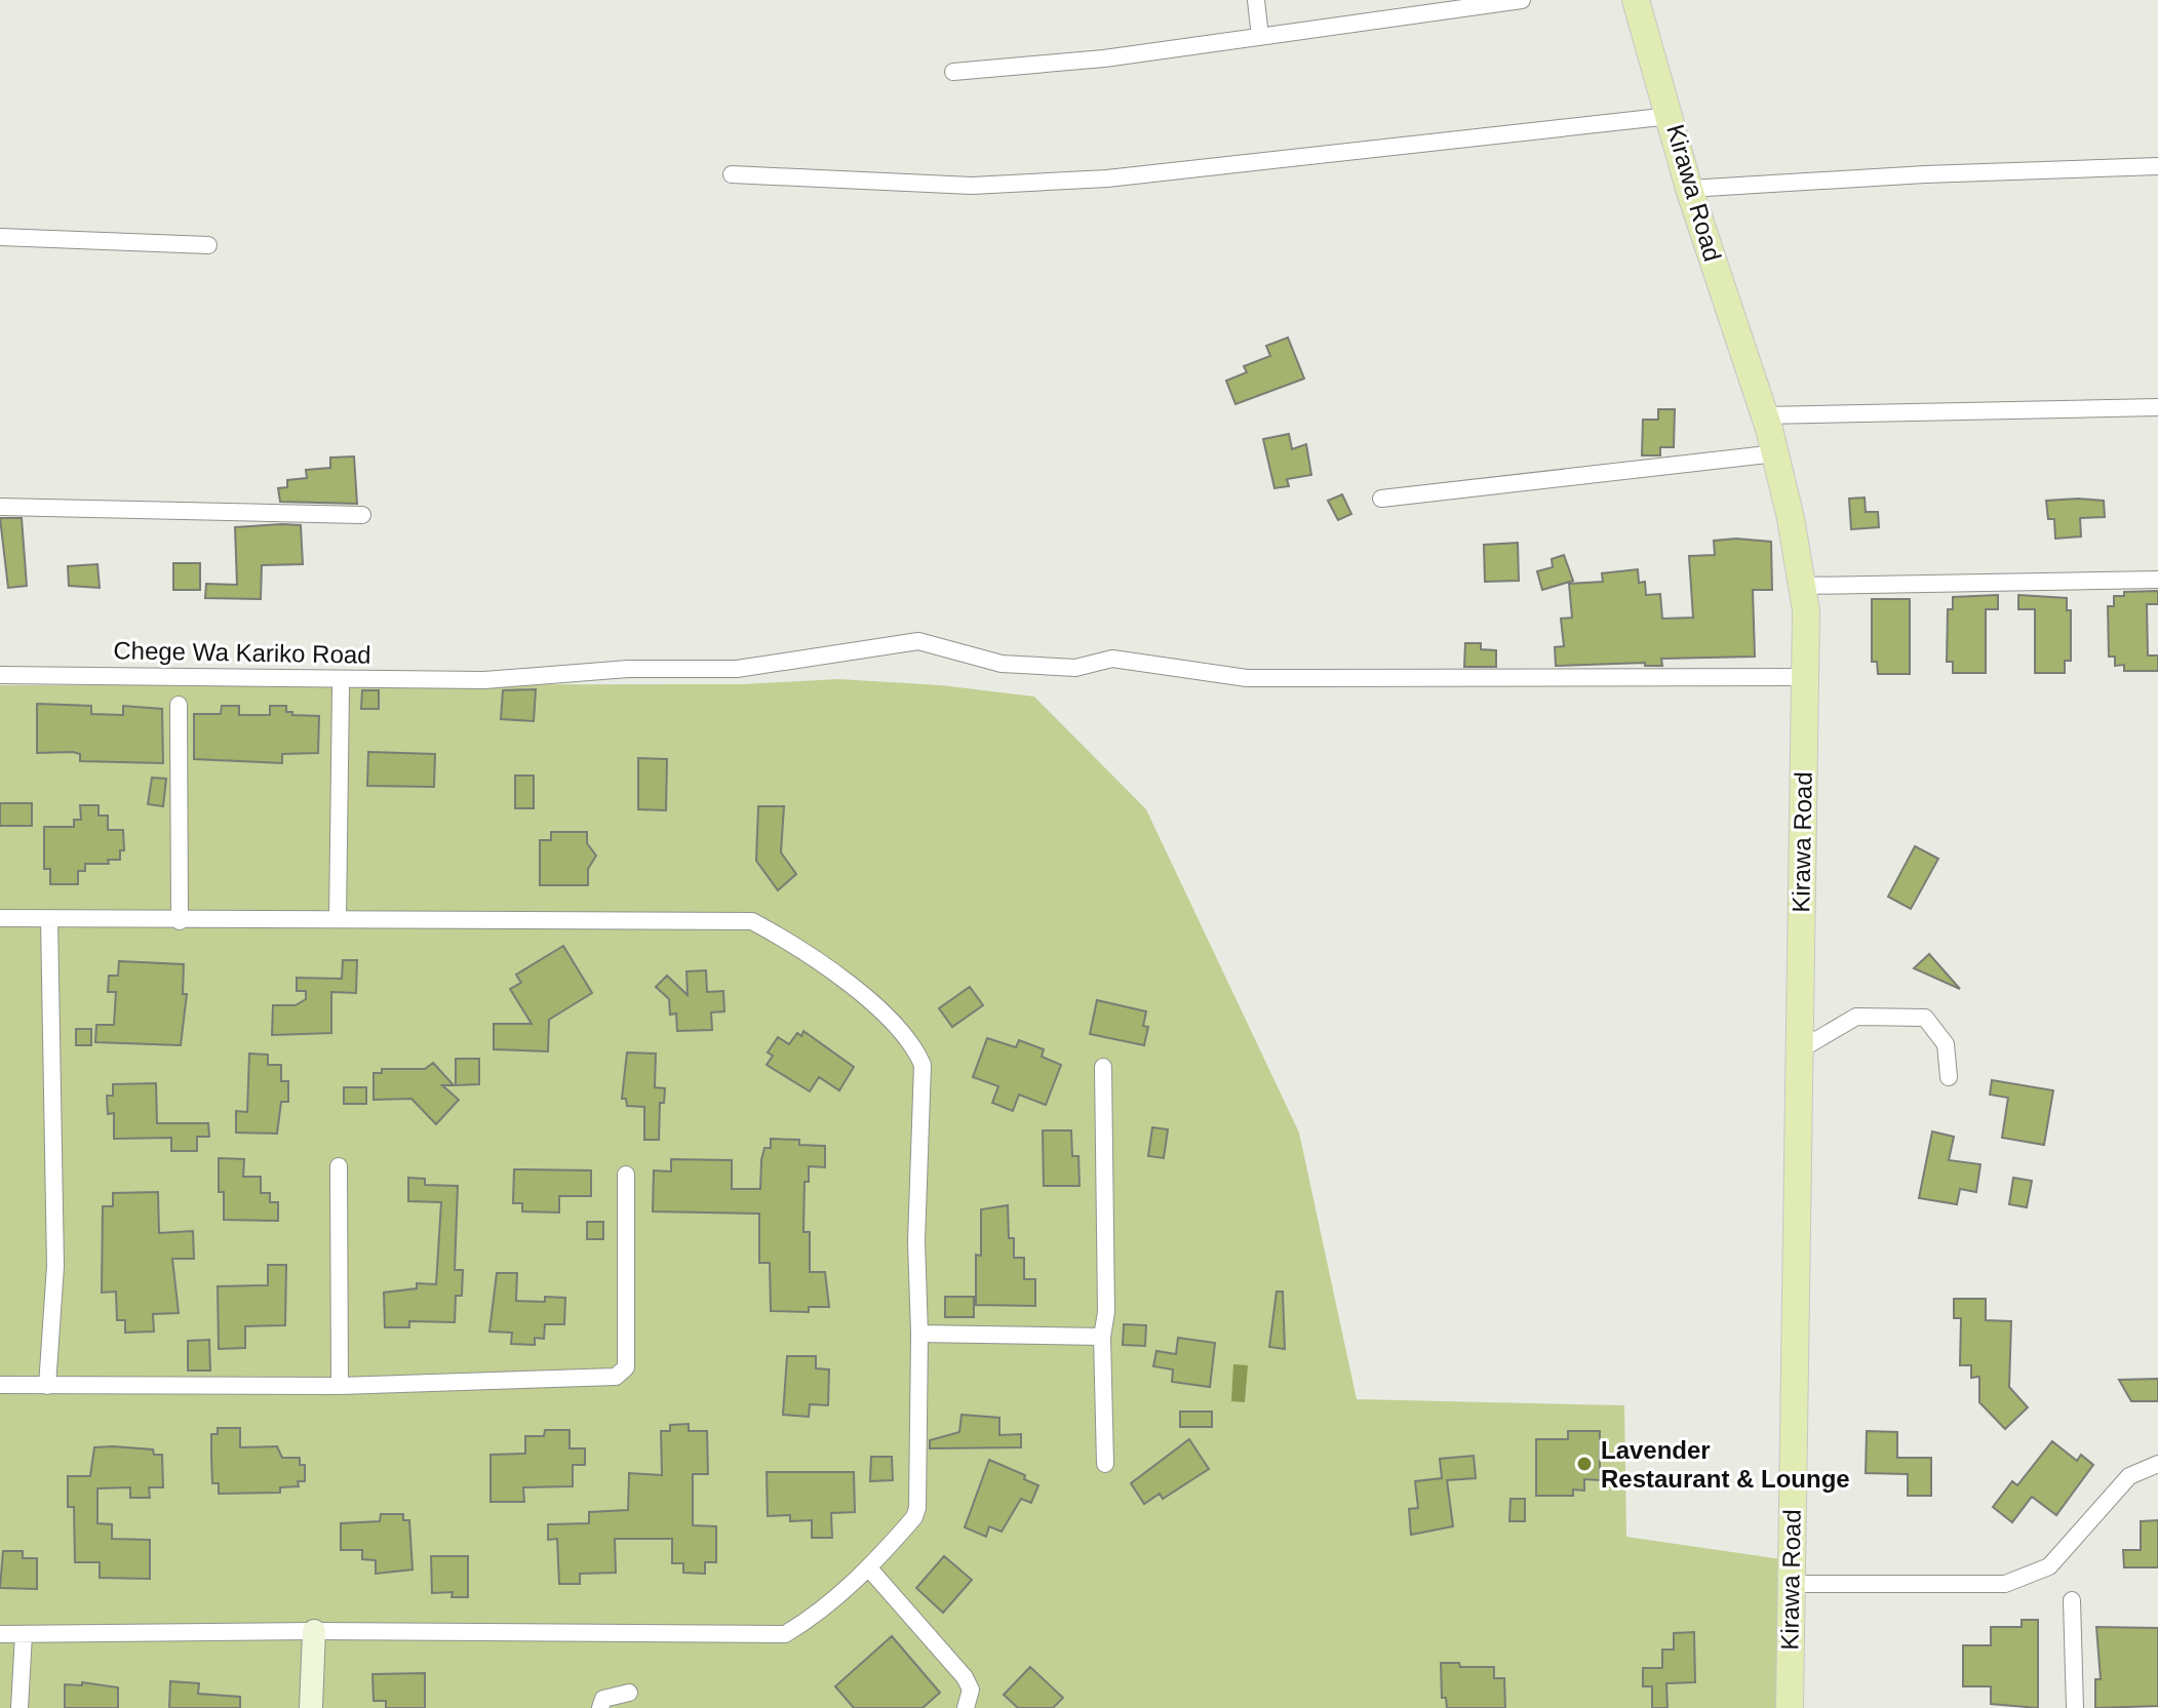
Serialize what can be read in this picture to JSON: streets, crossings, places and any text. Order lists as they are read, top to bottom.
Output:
{
  "streets": {
    "main road": ["Kirawa Road"],
    "street": ["Chege Wa Kariko Road"]
  },
  "crossings": [
    ["Kirawa Road", "Chege Wa Kariko Road"]
  ],
  "places": ["Lavender Restaurant & Lounge"]
}
